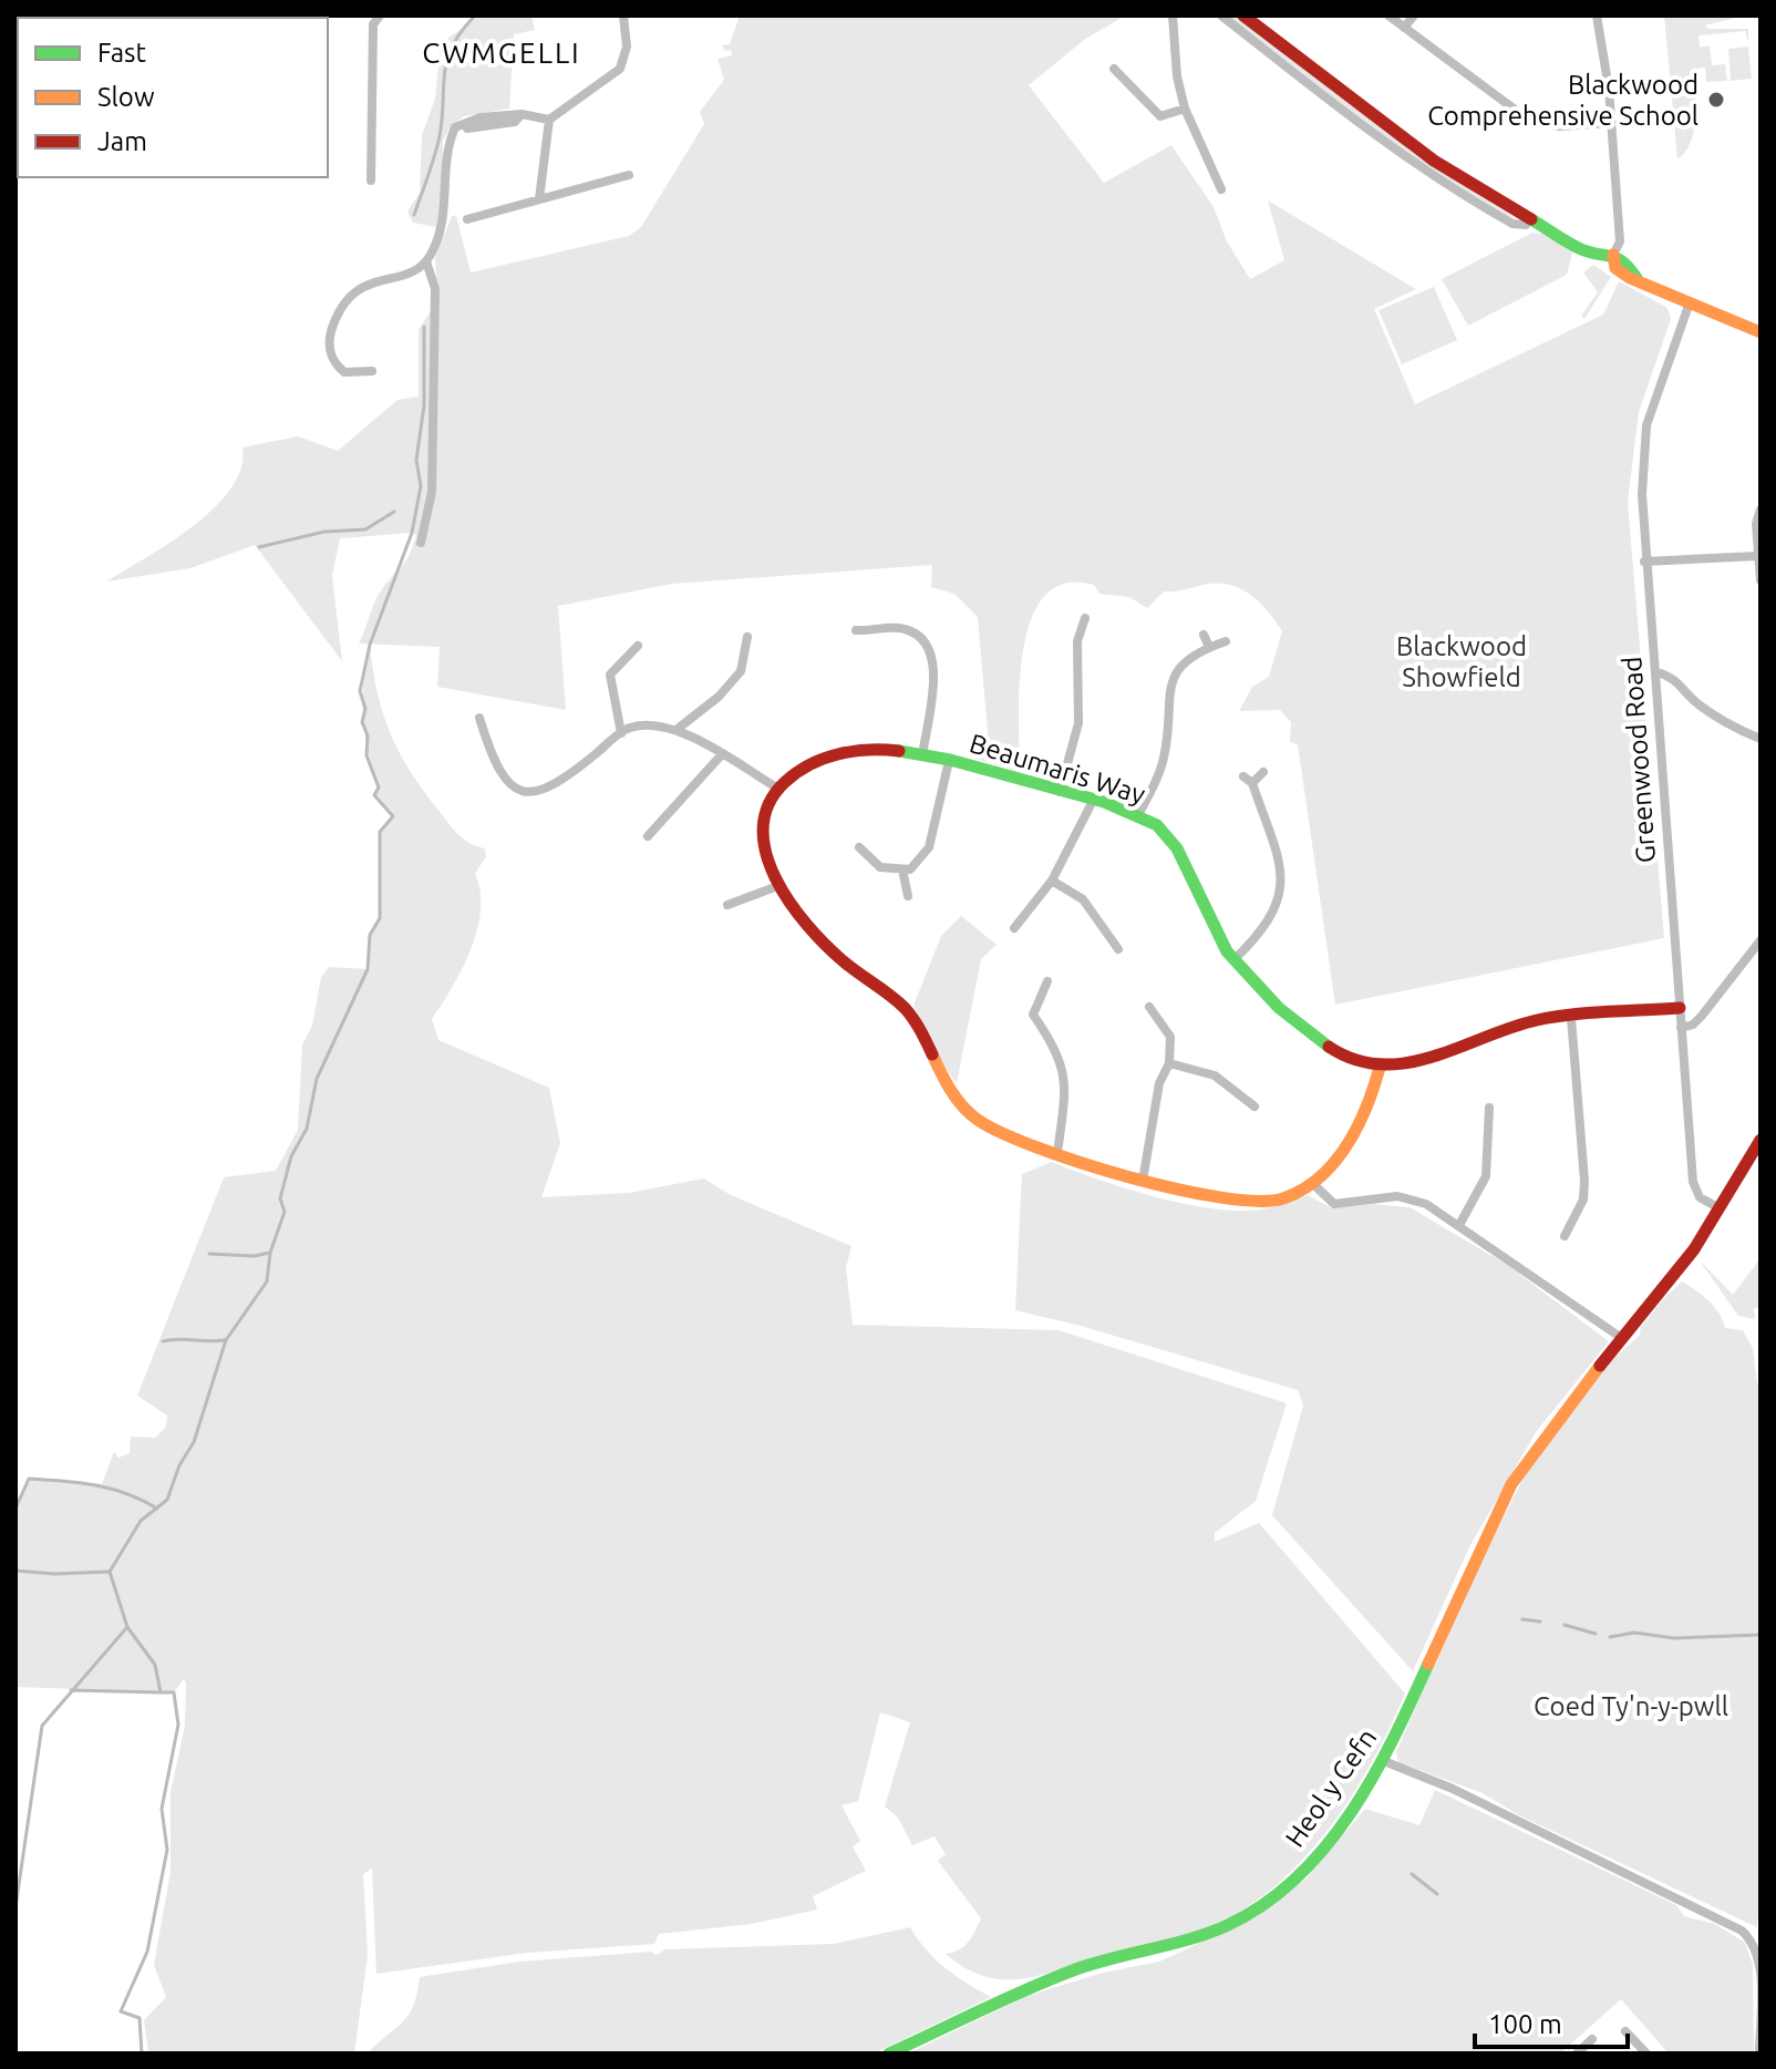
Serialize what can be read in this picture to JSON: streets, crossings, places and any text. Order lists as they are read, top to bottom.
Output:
{
  "streets": {
    "street": ["Greenwood Road", "Beaumaris Way", "Heol y Cefn"]
  },
  "crossings": [
    ["Greenwood Road", "Heol y Cefn"]
  ],
  "districts": ["CWMGELLI"],
  "parks": ["Blackwood Showfield", "Coed Ty'n-y-pwll"],
  "places": ["Blackwood Comprehensive School"],
  "legend": ["Fast", "Slow", "Jam"],
  "scale_bar": "100 m"
}
